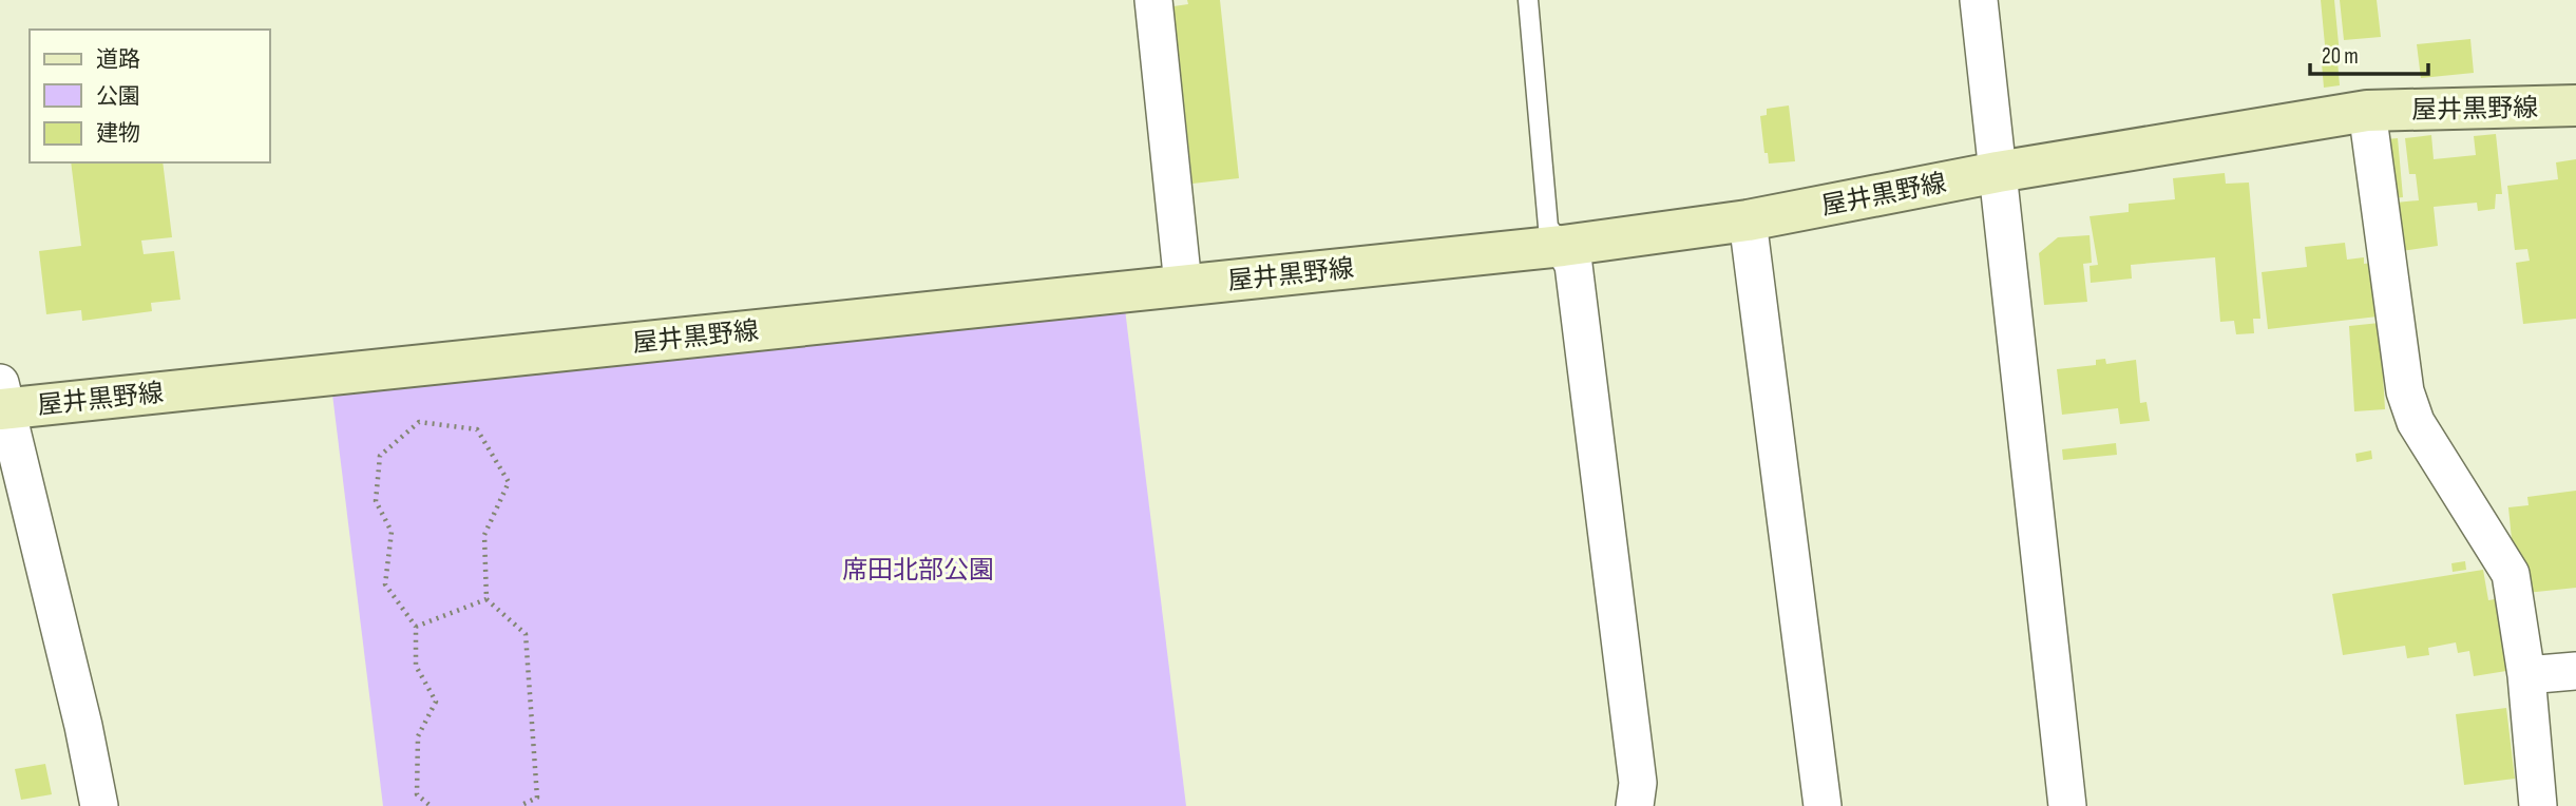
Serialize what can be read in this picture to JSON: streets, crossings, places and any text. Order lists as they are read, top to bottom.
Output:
{
  "streets": {
    "main road": ["屋井黒野線"]
  },
  "parks": ["席田北部公園"],
  "legend": ["道路", "公園", "建物"],
  "scale_bar": "20 m"
}
